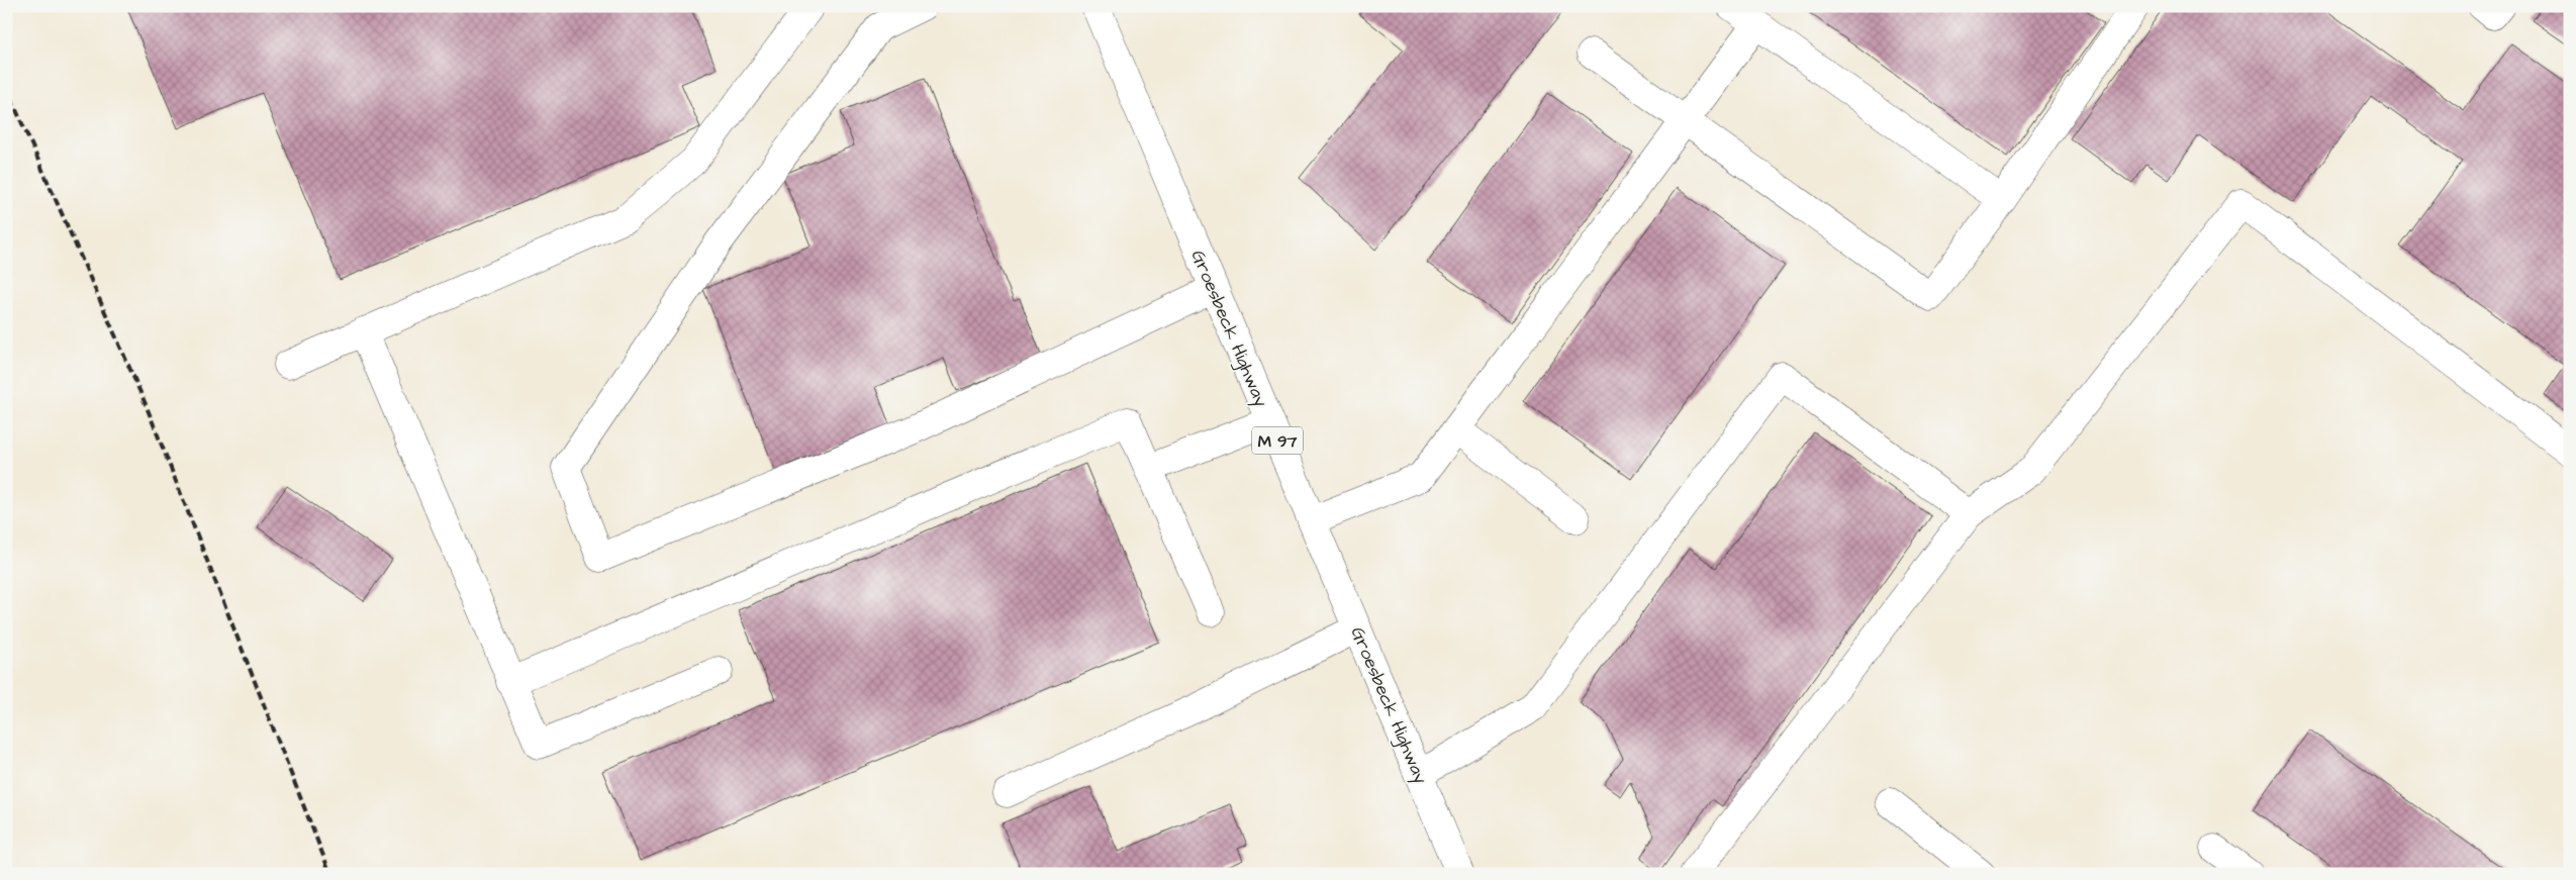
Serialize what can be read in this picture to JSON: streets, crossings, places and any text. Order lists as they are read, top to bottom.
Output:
{
  "streets": {
    "main road": ["Groesbeck Highway", "M 97"]
  }
}
